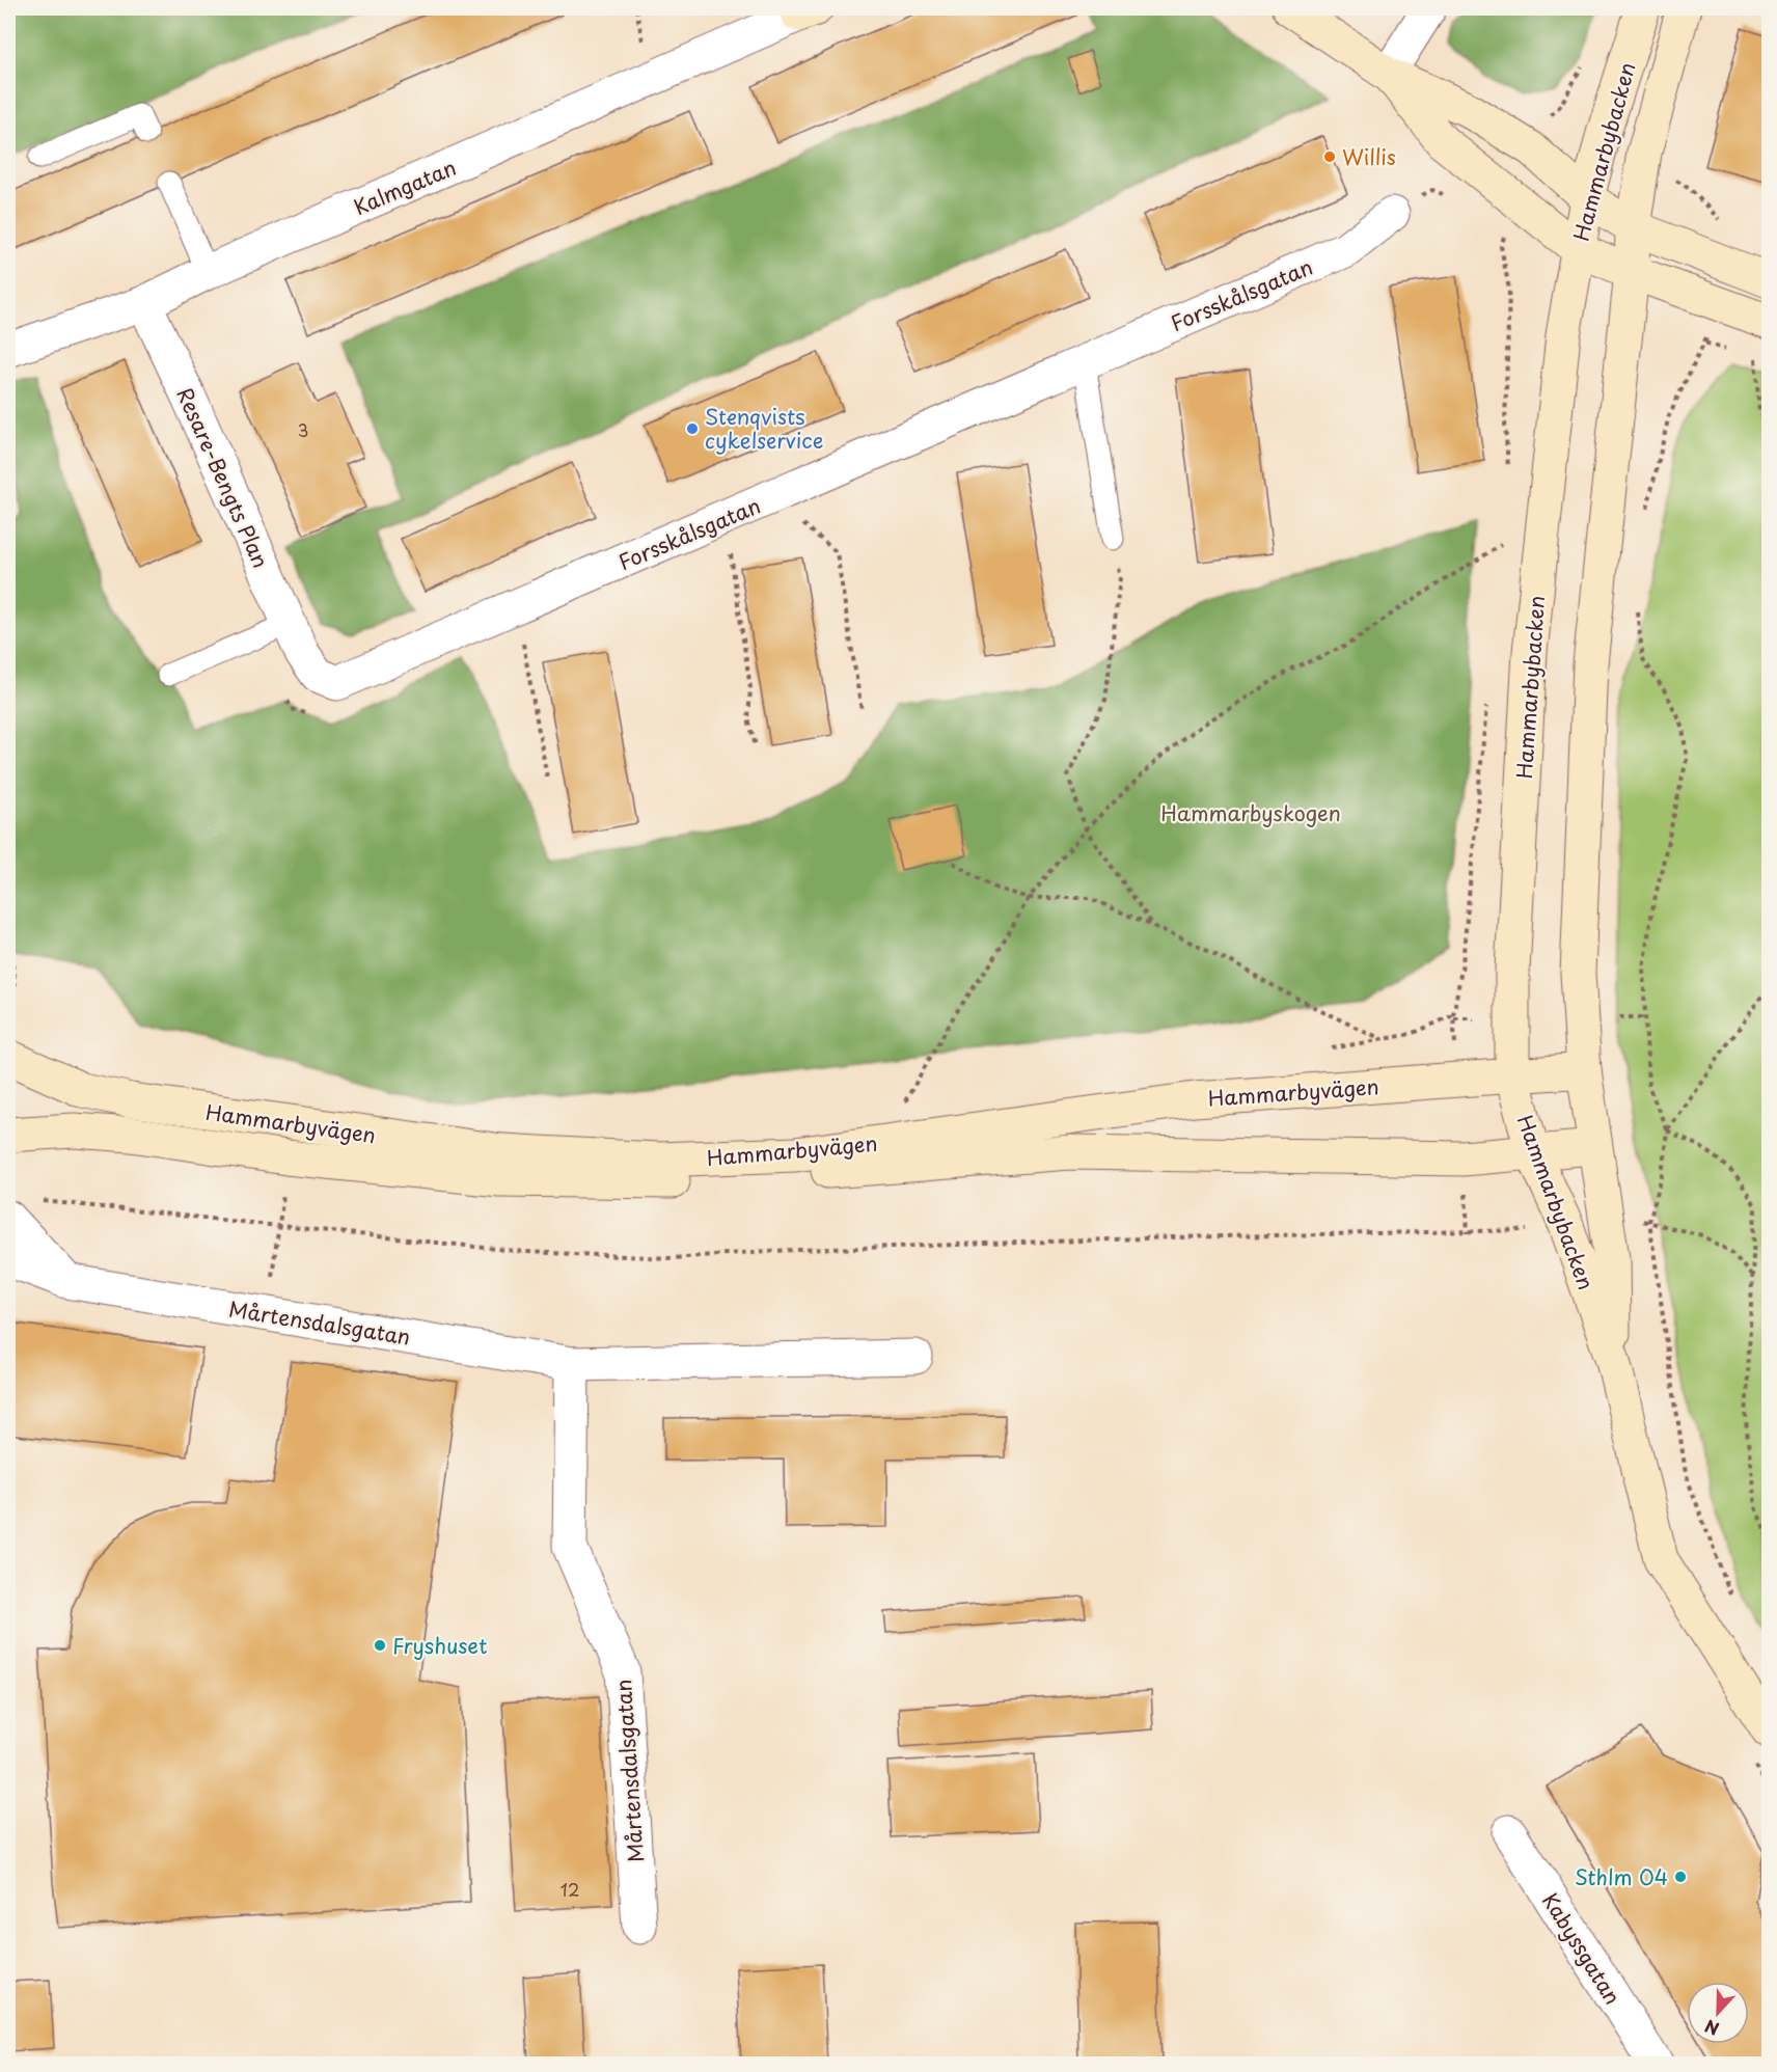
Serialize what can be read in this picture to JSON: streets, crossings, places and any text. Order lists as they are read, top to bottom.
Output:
{
  "streets": {
    "main road": ["Hammarbybacken", "Hammarbyvägen"],
    "street": [
      "Kalmgatan",
      "Forsskålsgatan",
      "Resare-Bengts Plan",
      "Mårtensdalsgatan",
      "Kabyssgatan"
    ]
  },
  "crossings": [
    ["Hammarbybacken", "Hammarbyvägen"],
    ["Kalmgatan", "Resare-Bengts Plan"],
    ["Forsskålsgatan", "Resare-Bengts Plan"]
  ],
  "parks": ["Hammarbyskogen"],
  "places": [
    "Willis",
    "Stenqvists cykelservice",
    "Fryshuset",
    "Sthlm 04"
  ],
  "house_numbers": ["3", "12"],
  "north": "bottom"
}
